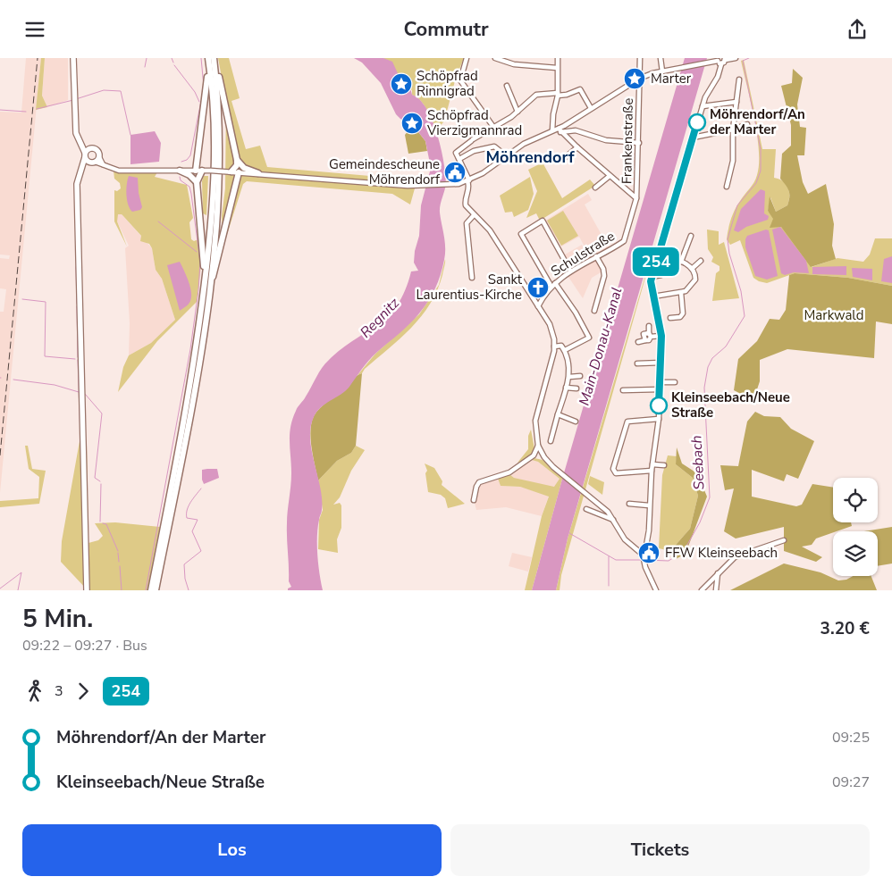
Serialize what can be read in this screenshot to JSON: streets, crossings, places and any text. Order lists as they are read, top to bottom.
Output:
{
  "streets": {
    "street": ["Frankenstraße", "Schulstraße"]
  },
  "crossings": [
    ["Frankenstraße", "Schulstraße"]
  ],
  "districts": ["Möhrendorf"],
  "water": ["Regnitz", "Main-Donau-Kanal", "Seebach"],
  "parks": ["Markwald"],
  "places": {
    "place": ["Marter", "Schöpfrad Rinnigrad", "Schöpfrad Vierzigmannrad"],
    "other": ["Möhrendorf/An der Marter", "Kleinseebach/Neue Straße"],
    "public building": ["Gemeindescheune Möhrendorf", "FFW Kleinseebach"],
    "church": ["Sankt Laurentius-Kirche"]
  },
  "lines": ["bus line 254"],
  "page": {
    "header": "Commutr",
    "on_map": "254",
    "heading": ["5 Min.", "09:22 – 09:27 · Bus", "3.20 €"],
    "legs": ["3", "254"],
    "list": [
      {
        "name": "Möhrendorf/An der Marter",
        "value": "09:25"
      },
      {
        "name": "Kleinseebach/Neue Straße",
        "value": "09:27"
      }
    ],
    "buttons": ["Los", "Tickets"]
  }
}
